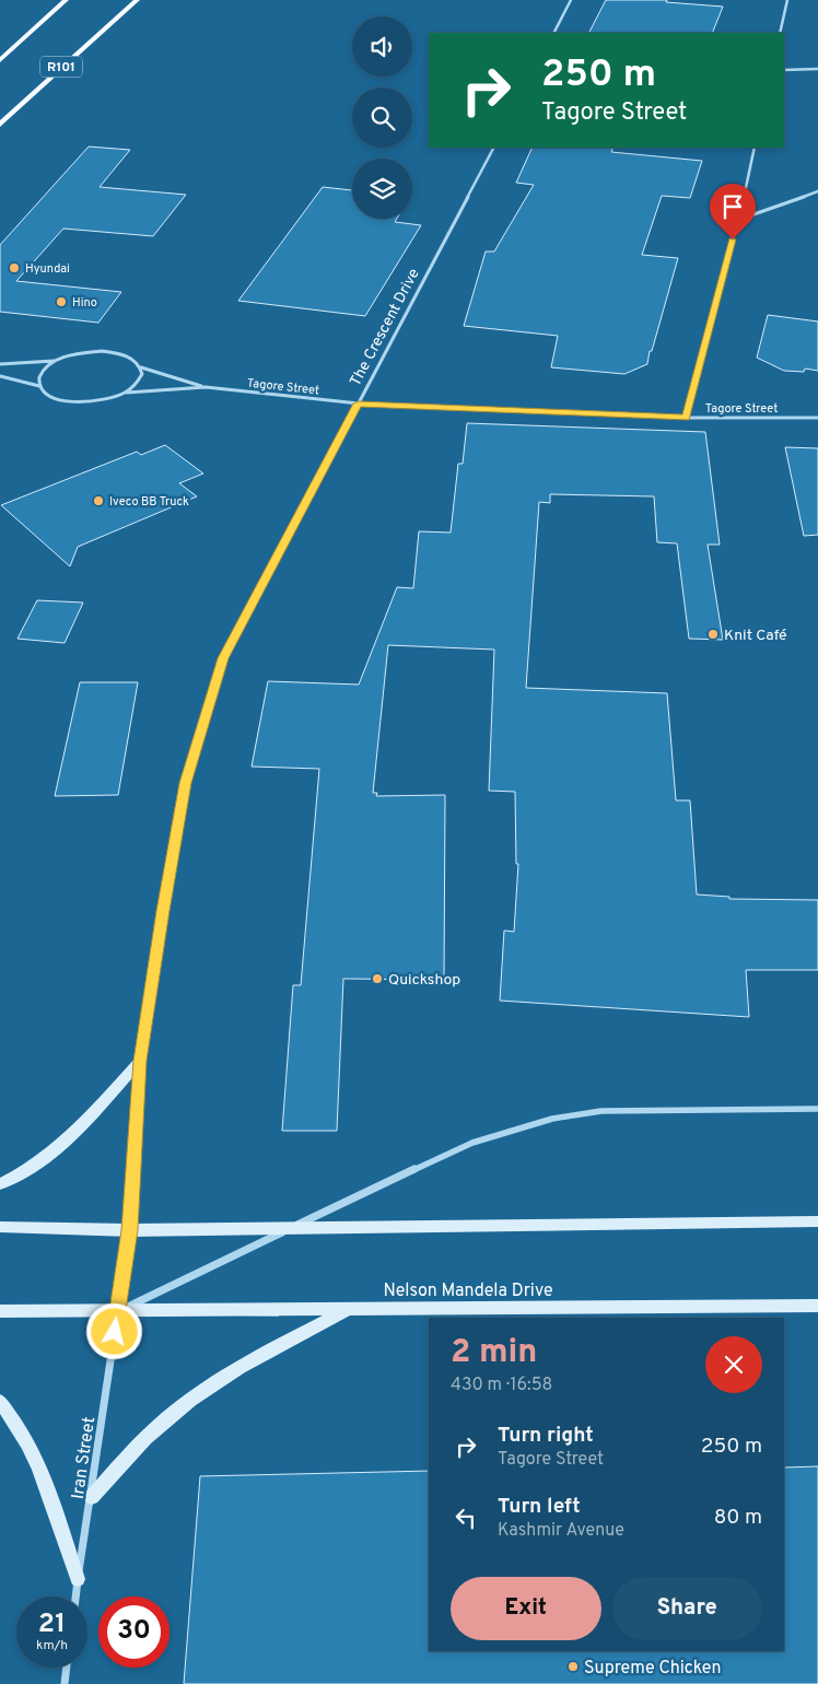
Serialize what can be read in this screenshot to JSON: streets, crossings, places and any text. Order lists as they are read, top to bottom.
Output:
{
  "streets": {
    "main road": ["R101", "Nelson Mandela Drive"],
    "street": ["The Crescent Drive", "Tagore Street", "Iran Street"]
  },
  "crossings": [
    ["The Crescent Drive", "Tagore Street"],
    ["The Crescent Drive", "Nelson Mandela Drive"],
    ["The Crescent Drive", "Iran Street"],
    ["Nelson Mandela Drive", "Iran Street"]
  ],
  "places": [
    "Hyundai",
    "Hino",
    "Iveco BB Truck",
    "Knit Café",
    "Quickshop",
    "Supreme Chicken"
  ],
  "page": {
    "turn": ["250 m", "Tagore Street"],
    "heading": ["2 min", "430 m · 16:58"],
    "list": [
      {
        "name": "Turn right",
        "note": "Tagore Street",
        "value": "250 m"
      },
      {
        "name": "Turn left",
        "note": "Kashmir Avenue",
        "value": "80 m"
      }
    ],
    "buttons": ["Exit", "Share"],
    "speed": "21 km/h",
    "limit": "30"
  }
}
